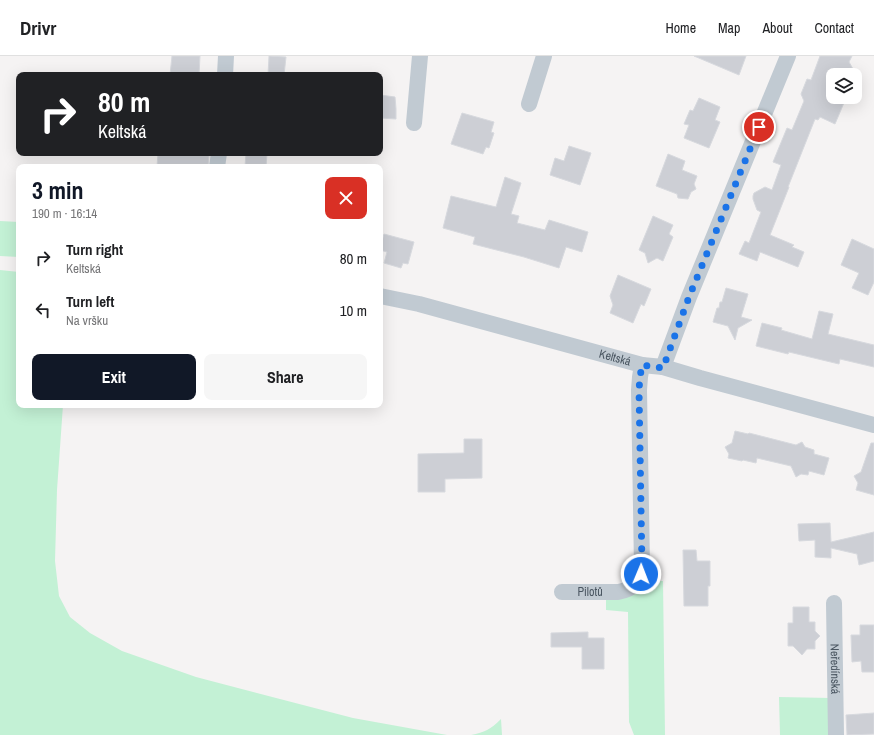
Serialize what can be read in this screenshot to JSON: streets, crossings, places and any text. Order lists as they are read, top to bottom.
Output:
{
  "streets": {
    "street": ["Keltská", "Pilotů", "Neředínská"]
  },
  "crossings": [
    ["Keltská", "Pilotů"]
  ],
  "page": {
    "header": "Drivr",
    "nav": [
      "Home",
      "Map",
      "About",
      "Contact"
    ],
    "turn": ["80 m", "Keltská"],
    "heading": ["3 min", "190 m · 16:14"],
    "list": [
      {
        "name": "Turn right",
        "note": "Keltská",
        "value": "80 m"
      },
      {
        "name": "Turn left",
        "note": "Na vršku",
        "value": "10 m"
      }
    ],
    "buttons": ["Exit", "Share"]
  }
}
